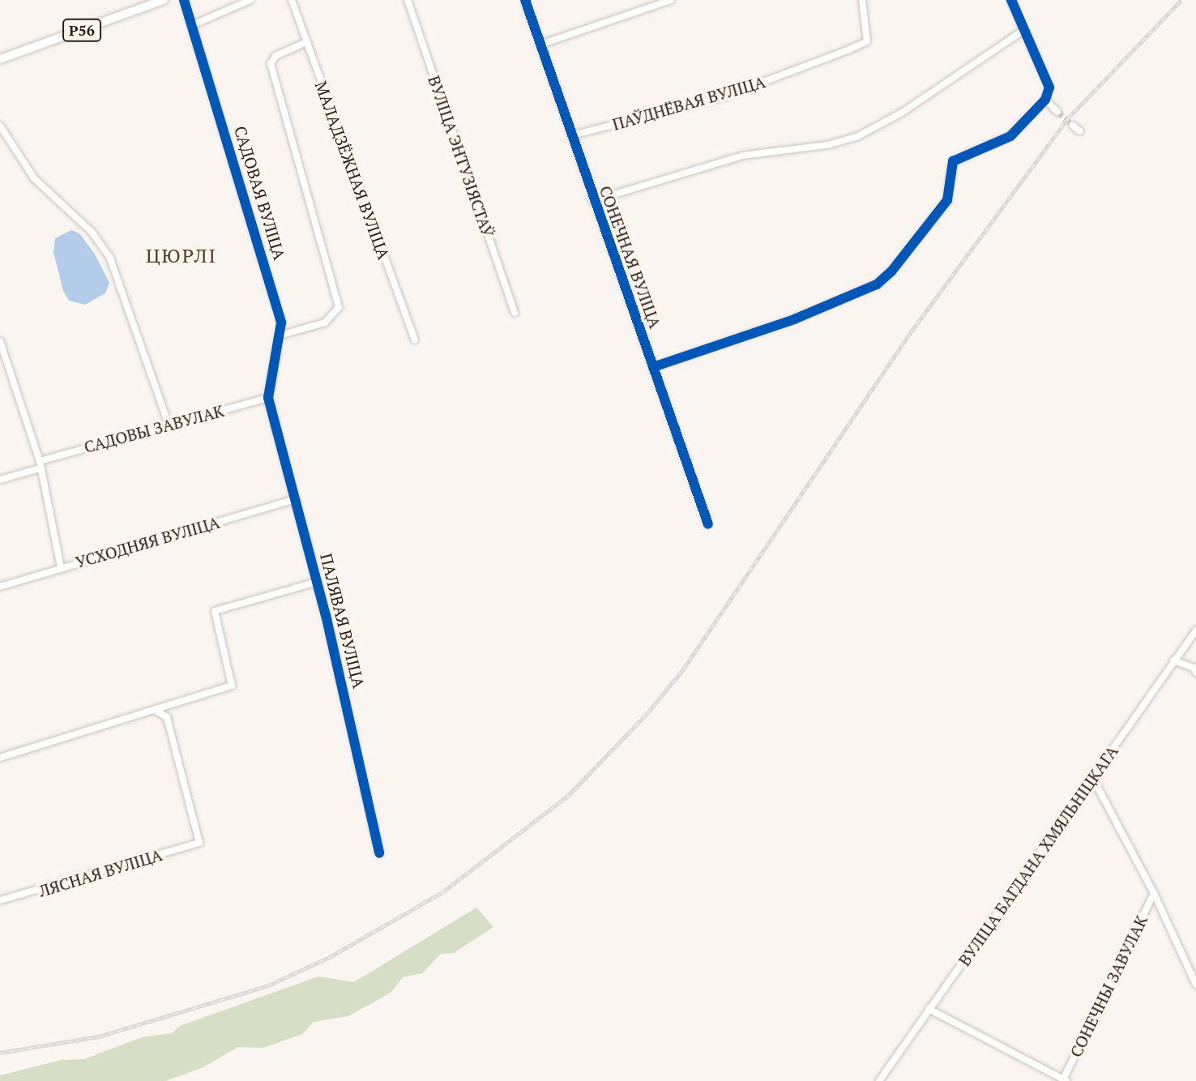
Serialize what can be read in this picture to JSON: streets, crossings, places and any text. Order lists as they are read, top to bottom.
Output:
{
  "streets": {
    "main road": ["Р56"],
    "street": [
      "ПАЎДНЁВАЯ ВУЛІЦА",
      "ВУЛІЦА ЭНТУЗІЯСТАЎ",
      "МАЛАДЗЁЖНАЯ ВУЛІЦА",
      "САДОВАЯ ВУЛІЦА",
      "СОНЕЧНАЯ ВУЛІЦА",
      "САДОВЫ ЗАВУЛАК",
      "УСХОДНЯЯ ВУЛІЦА",
      "ПАЛЯВАЯ ВУЛІЦА",
      "ВУЛІЦА БАГДАНА ХМЯЛЬНІЦКАГА",
      "ЛЯСНАЯ ВУЛІЦА",
      "СОНЕЧНЫ ЗАВУЛАК"
    ]
  },
  "crossings": [
    ["ПАЎДНЁВАЯ ВУЛІЦА", "СОНЕЧНАЯ ВУЛІЦА"],
    ["САДОВАЯ ВУЛІЦА", "САДОВЫ ЗАВУЛАК"],
    ["САДОВАЯ ВУЛІЦА", "ПАЛЯВАЯ ВУЛІЦА"],
    ["САДОВЫ ЗАВУЛАК", "ПАЛЯВАЯ ВУЛІЦА"],
    ["УСХОДНЯЯ ВУЛІЦА", "ПАЛЯВАЯ ВУЛІЦА"]
  ],
  "districts": ["ЦЮРЛІ"]
}
